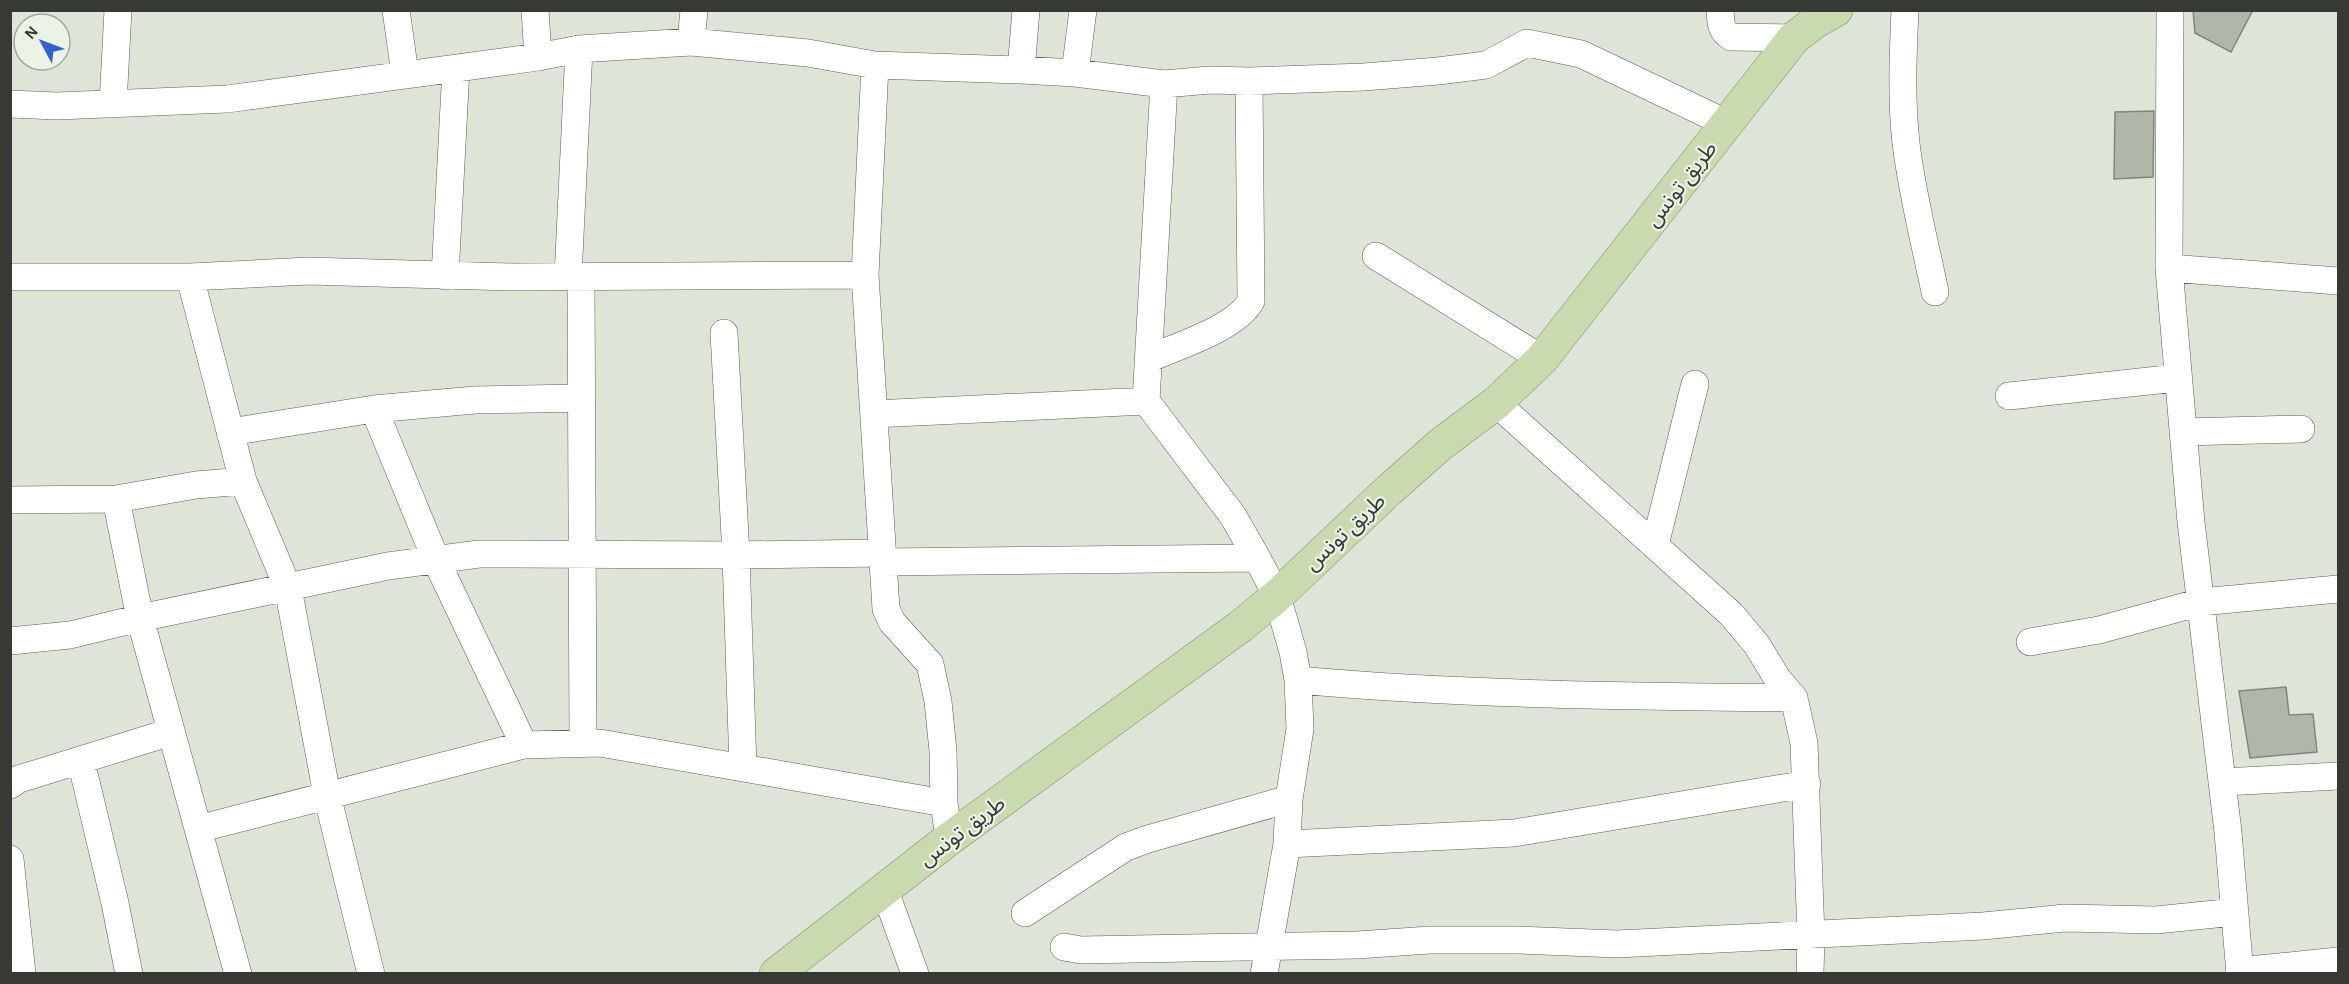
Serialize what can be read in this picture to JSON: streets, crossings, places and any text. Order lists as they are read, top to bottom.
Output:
{
  "streets": {
    "main road": ["طريق تونس"]
  },
  "north": "top left"
}
